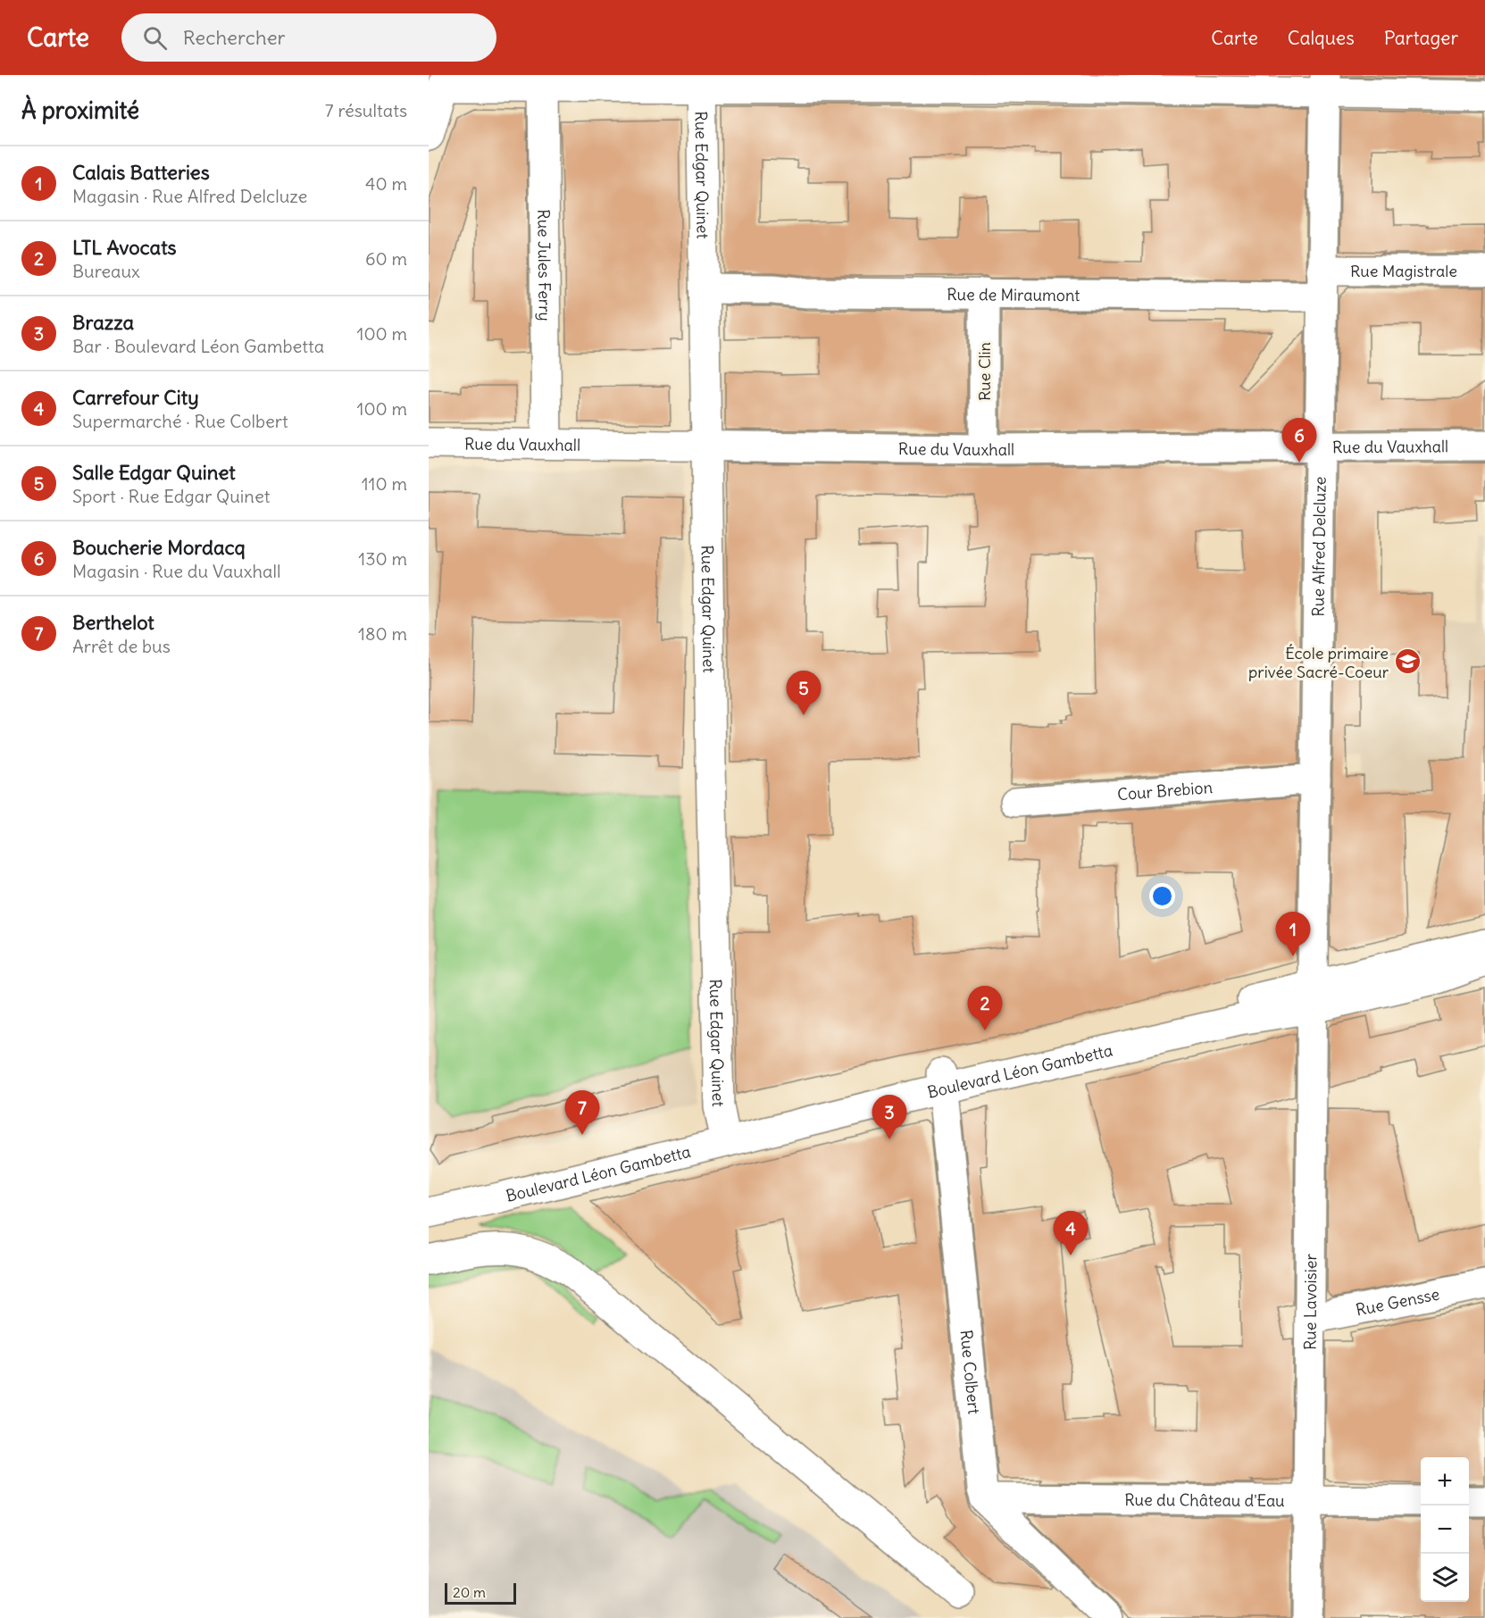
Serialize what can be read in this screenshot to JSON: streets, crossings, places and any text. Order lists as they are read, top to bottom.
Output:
{
  "streets": {
    "street": [
      "Rue Edgar Quinet",
      "Rue Jules Ferry",
      "Rue Magistrale",
      "Rue de Miraumont",
      "Rue Clin",
      "Rue du Vauxhall",
      "Rue Alfred Delcluze",
      "Cour Brebion",
      "Boulevard Léon Gambetta",
      "Rue Gensse",
      "Rue Lavoisier",
      "Rue Colbert",
      "Rue du Château d'Eau"
    ]
  },
  "crossings": [
    ["Rue Edgar Quinet", "Rue de Miraumont"],
    ["Rue Edgar Quinet", "Rue du Vauxhall"],
    ["Rue Edgar Quinet", "Boulevard Léon Gambetta"],
    ["Rue Jules Ferry", "Rue du Vauxhall"],
    ["Rue Magistrale", "Rue de Miraumont"],
    ["Rue Magistrale", "Rue Alfred Delcluze"],
    ["Rue de Miraumont", "Rue Clin"],
    ["Rue de Miraumont", "Rue Alfred Delcluze"],
    ["Rue Clin", "Rue du Vauxhall"],
    ["Rue du Vauxhall", "Rue Alfred Delcluze"],
    ["Rue Alfred Delcluze", "Cour Brebion"],
    ["Rue Alfred Delcluze", "Boulevard Léon Gambetta"],
    ["Rue Alfred Delcluze", "Rue Lavoisier"],
    ["Boulevard Léon Gambetta", "Rue Lavoisier"],
    ["Boulevard Léon Gambetta", "Rue Colbert"],
    ["Rue Gensse", "Rue Lavoisier"],
    ["Rue Lavoisier", "Rue du Château d'Eau"],
    ["Rue Colbert", "Rue du Château d'Eau"]
  ],
  "places": {
    "school or university": ["École primaire privée Sacré-Coeur"]
  },
  "scale_bar": "20 m",
  "page": {
    "header": "Carte",
    "search": "Rechercher",
    "nav": ["Carte", "Calques", "Partager"],
    "heading": ["À proximité", "7 résultats"],
    "list": [
      {
        "mark": "1",
        "name": "Calais Batteries",
        "note": "Magasin · Rue Alfred Delcluze",
        "value": "40 m"
      },
      {
        "mark": "2",
        "name": "LTL Avocats",
        "note": "Bureaux",
        "value": "60 m"
      },
      {
        "mark": "3",
        "name": "Brazza",
        "note": "Bar · Boulevard Léon Gambetta",
        "value": "100 m"
      },
      {
        "mark": "4",
        "name": "Carrefour City",
        "note": "Supermarché · Rue Colbert",
        "value": "100 m"
      },
      {
        "mark": "5",
        "name": "Salle Edgar Quinet",
        "note": "Sport · Rue Edgar Quinet",
        "value": "110 m"
      },
      {
        "mark": "6",
        "name": "Boucherie Mordacq",
        "note": "Magasin · Rue du Vauxhall",
        "value": "130 m"
      },
      {
        "mark": "7",
        "name": "Berthelot",
        "note": "Arrêt de bus",
        "value": "180 m"
      }
    ],
    "pins": [
      "6",
      "5",
      "1",
      "2",
      "7",
      "3",
      "4"
    ],
    "map_buttons": ["+", "−"],
    "scale": "20 m"
  }
}
